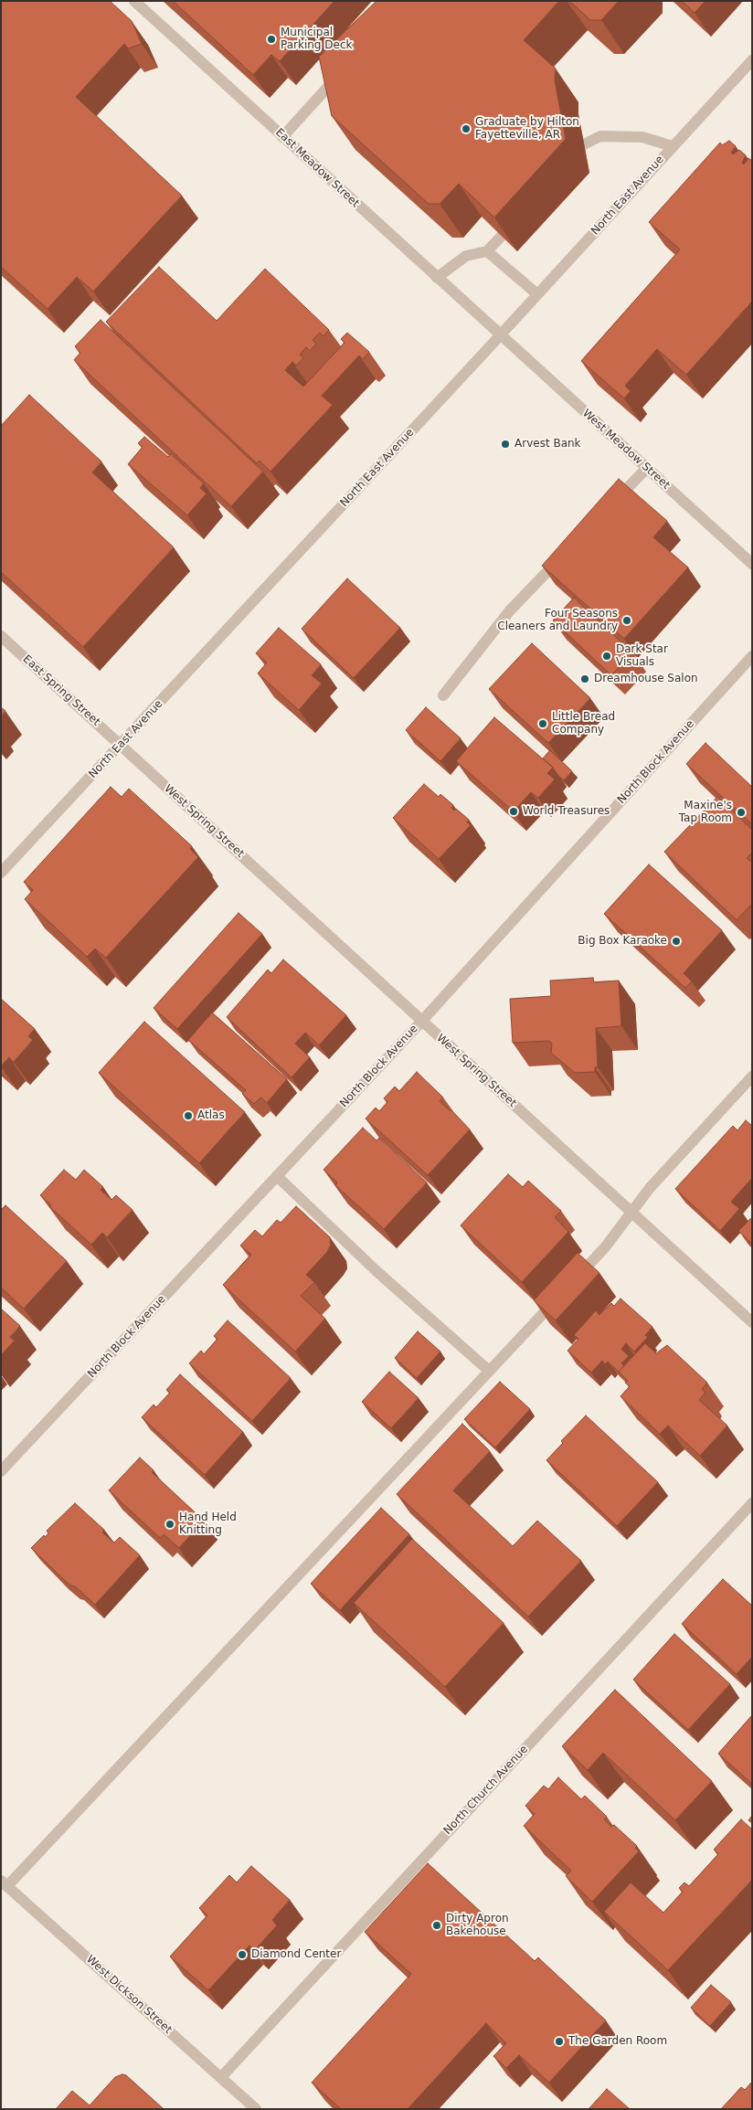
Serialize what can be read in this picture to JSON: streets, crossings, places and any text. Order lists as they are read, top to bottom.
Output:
{
  "streets": {
    "street": [
      "East Meadow Street",
      "North East Avenue",
      "West Meadow Street",
      "East Spring Street",
      "North Block Avenue",
      "West Spring Street",
      "North Church Avenue",
      "West Dickson Street"
    ]
  },
  "crossings": [
    ["East Meadow Street", "North East Avenue"],
    ["East Meadow Street", "West Meadow Street"],
    ["North East Avenue", "West Meadow Street"],
    ["North East Avenue", "East Spring Street"],
    ["North East Avenue", "West Spring Street"],
    ["East Spring Street", "West Spring Street"],
    ["North Block Avenue", "West Spring Street"],
    ["North Church Avenue", "West Dickson Street"]
  ],
  "places": [
    "Municipal Parking Deck",
    "Graduate by Hilton Fayetteville, AR",
    "Arvest Bank",
    "Four Seasons Cleaners and Laundry",
    "Dark Star Visuals",
    "Dreamhouse Salon",
    "Little Bread Company",
    "World Treasures",
    "Maxine's Tap Room",
    "Big Box Karaoke",
    "Atlas",
    "Hand Held Knitting",
    "Dirty Apron Bakehouse",
    "Diamond Center",
    "The Garden Room"
  ]
}
